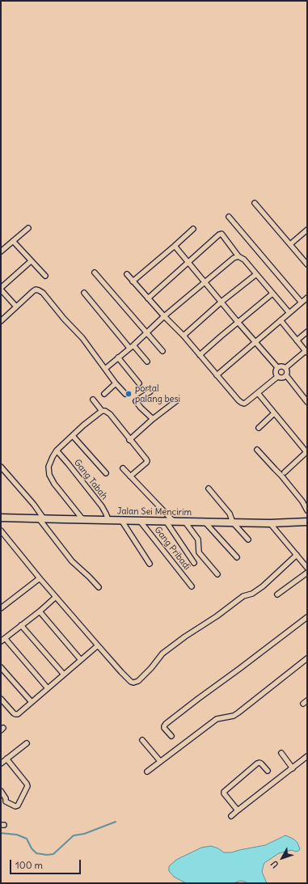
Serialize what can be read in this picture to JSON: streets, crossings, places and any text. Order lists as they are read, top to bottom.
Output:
{
  "streets": {
    "street": ["Gang Tabah", "Jalan Sei Mencirim", "Gang Pribadi"]
  },
  "crossings": [
    ["Gang Tabah", "Jalan Sei Mencirim"],
    ["Jalan Sei Mencirim", "Gang Pribadi"]
  ],
  "places": ["portal palang besi"],
  "scale_bar": "100 m",
  "north": "bottom left"
}
